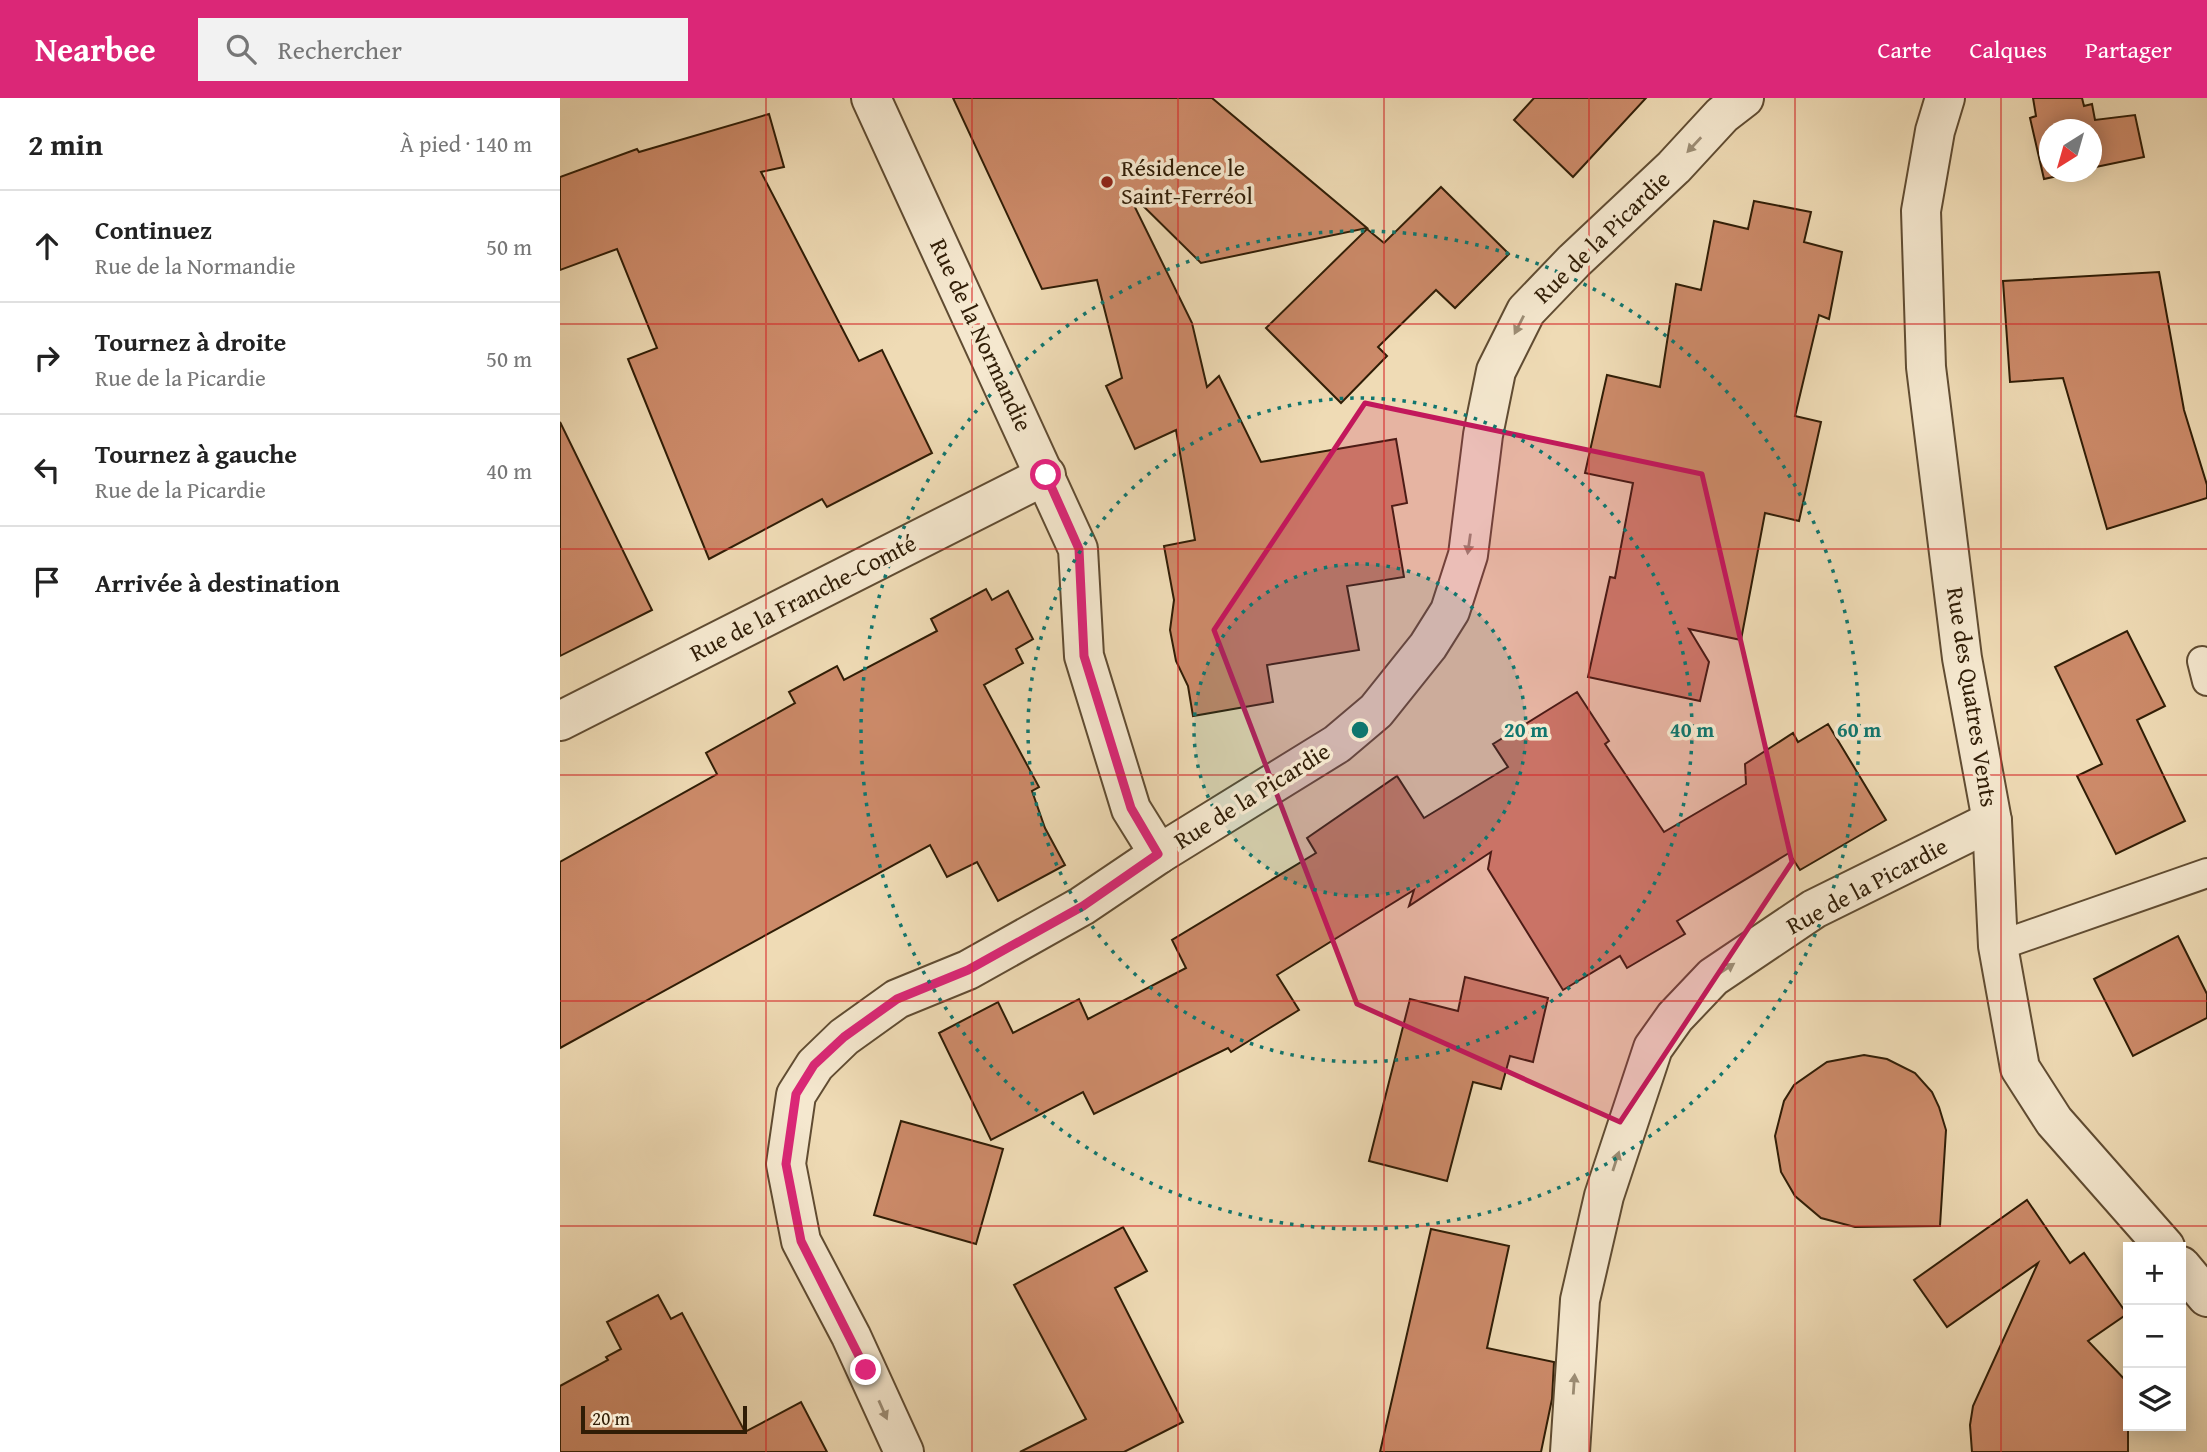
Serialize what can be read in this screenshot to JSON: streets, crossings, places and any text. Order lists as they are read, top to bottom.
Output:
{
  "streets": {
    "street": [
      "Rue de la Picardie",
      "Rue de la Normandie",
      "Rue de la Franche-Comté",
      "Rue des Quatres Vents"
    ]
  },
  "crossings": [
    ["Rue de la Picardie", "Rue de la Normandie"],
    ["Rue de la Picardie", "Rue des Quatres Vents"],
    ["Rue de la Normandie", "Rue de la Franche-Comté"]
  ],
  "places": ["Résidence le Saint-Ferréol"],
  "scale_bar": "20 m",
  "north": "bottom left",
  "page": {
    "header": "Nearbee",
    "search": "Rechercher",
    "nav": ["Carte", "Calques", "Partager"],
    "heading": ["2 min", "À pied · 140 m"],
    "list": [
      ["Continuez", "Rue de la Normandie", "50 m"],
      ["Tournez à droite", "Rue de la Picardie", "50 m"],
      ["Tournez à gauche", "Rue de la Picardie", "40 m"],
      "Arrivée à destination"
    ],
    "map_buttons": ["+", "−"],
    "scale": "20 m"
  },
  "rings": ["20 m", "40 m", "60 m"]
}
